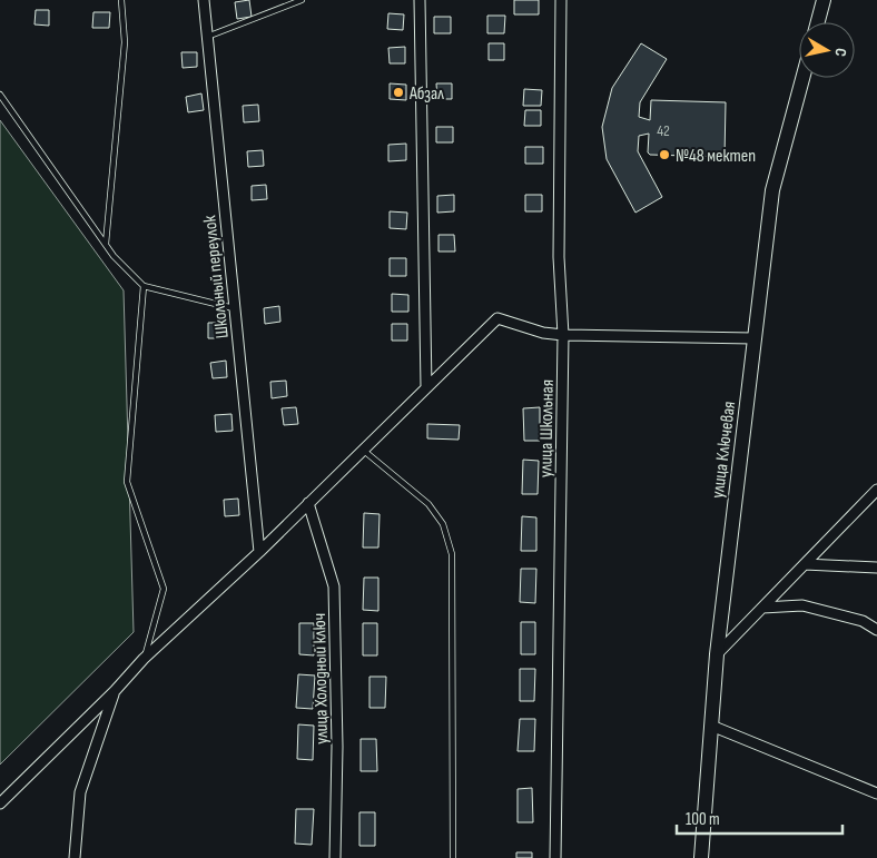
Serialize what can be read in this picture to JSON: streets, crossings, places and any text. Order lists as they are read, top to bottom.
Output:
{
  "streets": {
    "street": [
      "Школьный переулок",
      "улица Школьная",
      "улица Ключевая",
      "улица Холодный ключ"
    ]
  },
  "places": ["Абзал", "№48 мектеп"],
  "house_numbers": ["42"],
  "scale_bar": "100 m",
  "north": "right"
}
